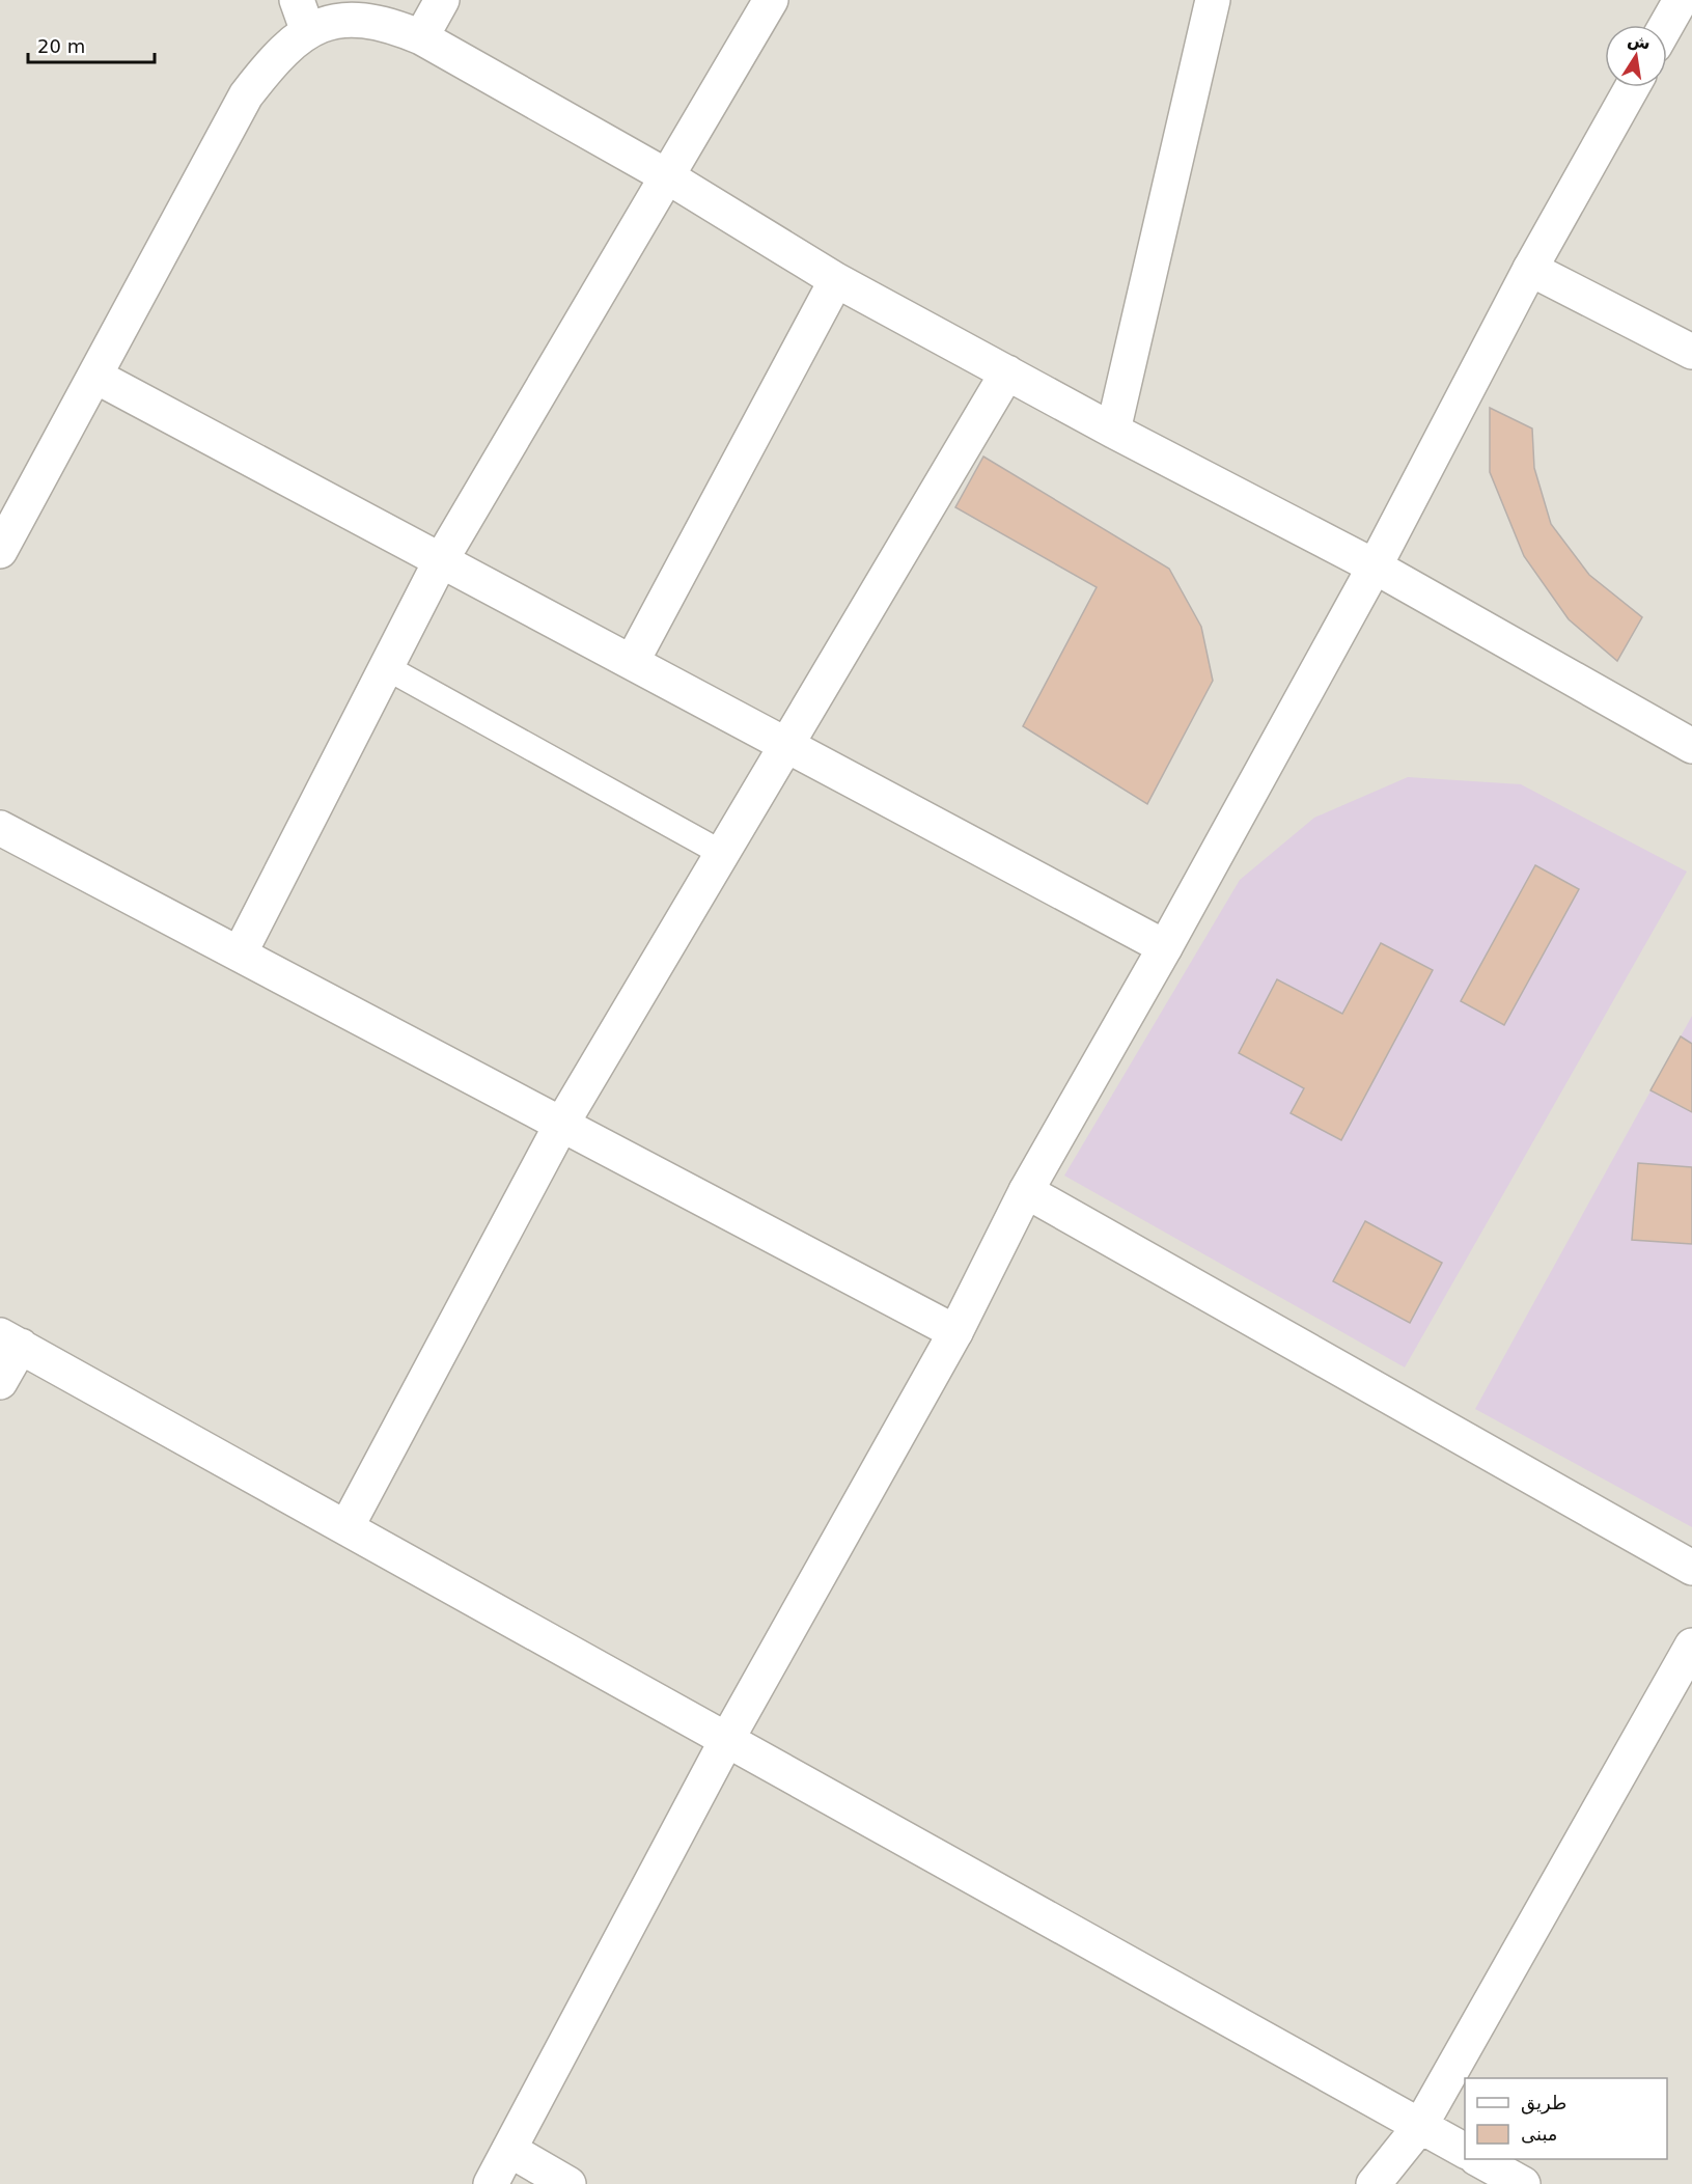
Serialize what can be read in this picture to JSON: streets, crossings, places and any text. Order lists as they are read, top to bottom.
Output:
{
  "legend": ["طريق", "مبنى"],
  "scale_bar": "20 m",
  "north": "top"
}
